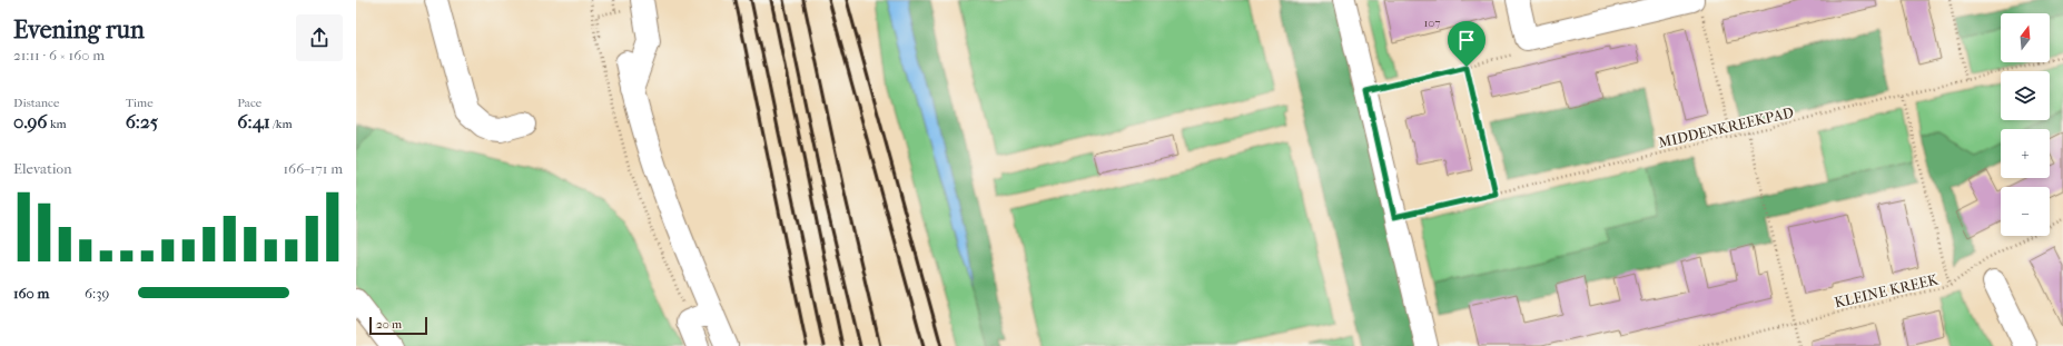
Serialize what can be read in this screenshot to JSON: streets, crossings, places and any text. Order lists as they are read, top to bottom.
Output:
{
  "streets": {
    "path": ["MIDDENKREEKPAD", "KLEINE KREEK"]
  },
  "house_numbers": ["107"],
  "scale_bar": "20 m",
  "north": "top",
  "page": {
    "heading": ["Evening run", "21:11 · 6 × 160 m"],
    "map_buttons": ["+", "−"],
    "stats": [
      ["Distance", "0.96 km"],
      ["Time", "6:25"],
      ["Pace", "6:41 /km"]
    ],
    "chart": ["Elevation", "166–171 m"],
    "list": [
      {
        "name": "160 m",
        "note": "6:39"
      }
    ],
    "scale": "20 m"
  }
}
